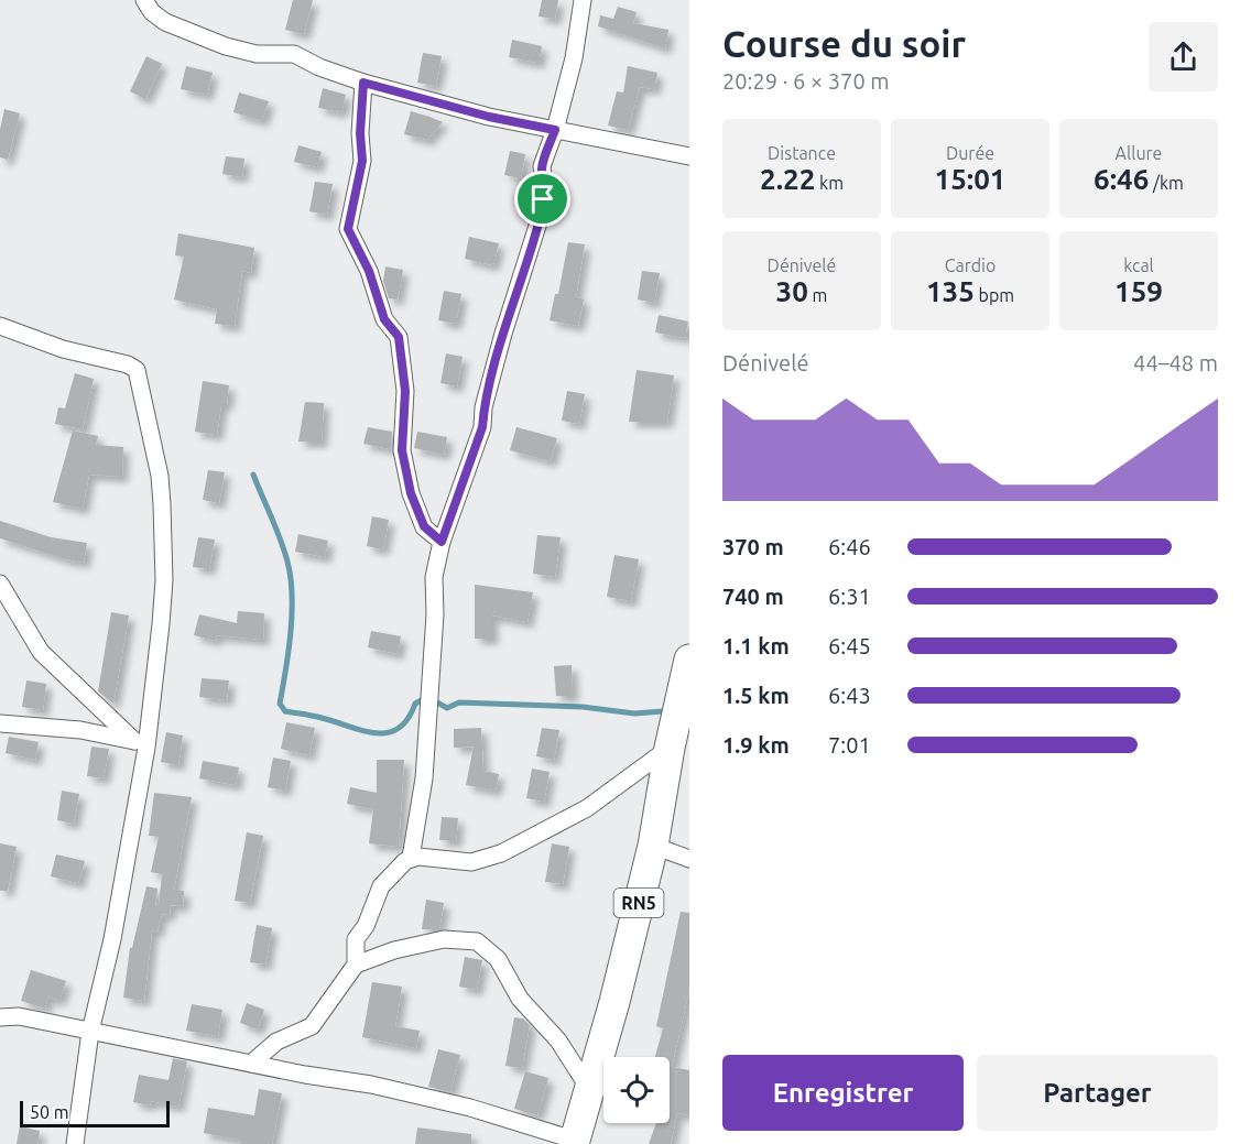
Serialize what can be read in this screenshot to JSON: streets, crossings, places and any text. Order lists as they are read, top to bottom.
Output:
{
  "streets": {
    "highway": ["RN5"]
  },
  "scale_bar": "50 m",
  "page": {
    "heading": ["Course du soir", "20:29 · 6 × 370 m"],
    "stats": [
      ["Distance", "2.22 km"],
      ["Durée", "15:01"],
      ["Allure", "6:46 /km"],
      ["Dénivelé", "30 m"],
      ["Cardio", "135 bpm"],
      ["kcal", "159"]
    ],
    "chart": ["Dénivelé", "44–48 m"],
    "list": [
      {
        "name": "370 m",
        "note": "6:46"
      },
      {
        "name": "740 m",
        "note": "6:31"
      },
      {
        "name": "1.1 km",
        "note": "6:45"
      },
      {
        "name": "1.5 km",
        "note": "6:43"
      },
      {
        "name": "1.9 km",
        "note": "7:01"
      }
    ],
    "buttons": ["Enregistrer", "Partager"],
    "scale": "50 m"
  }
}
